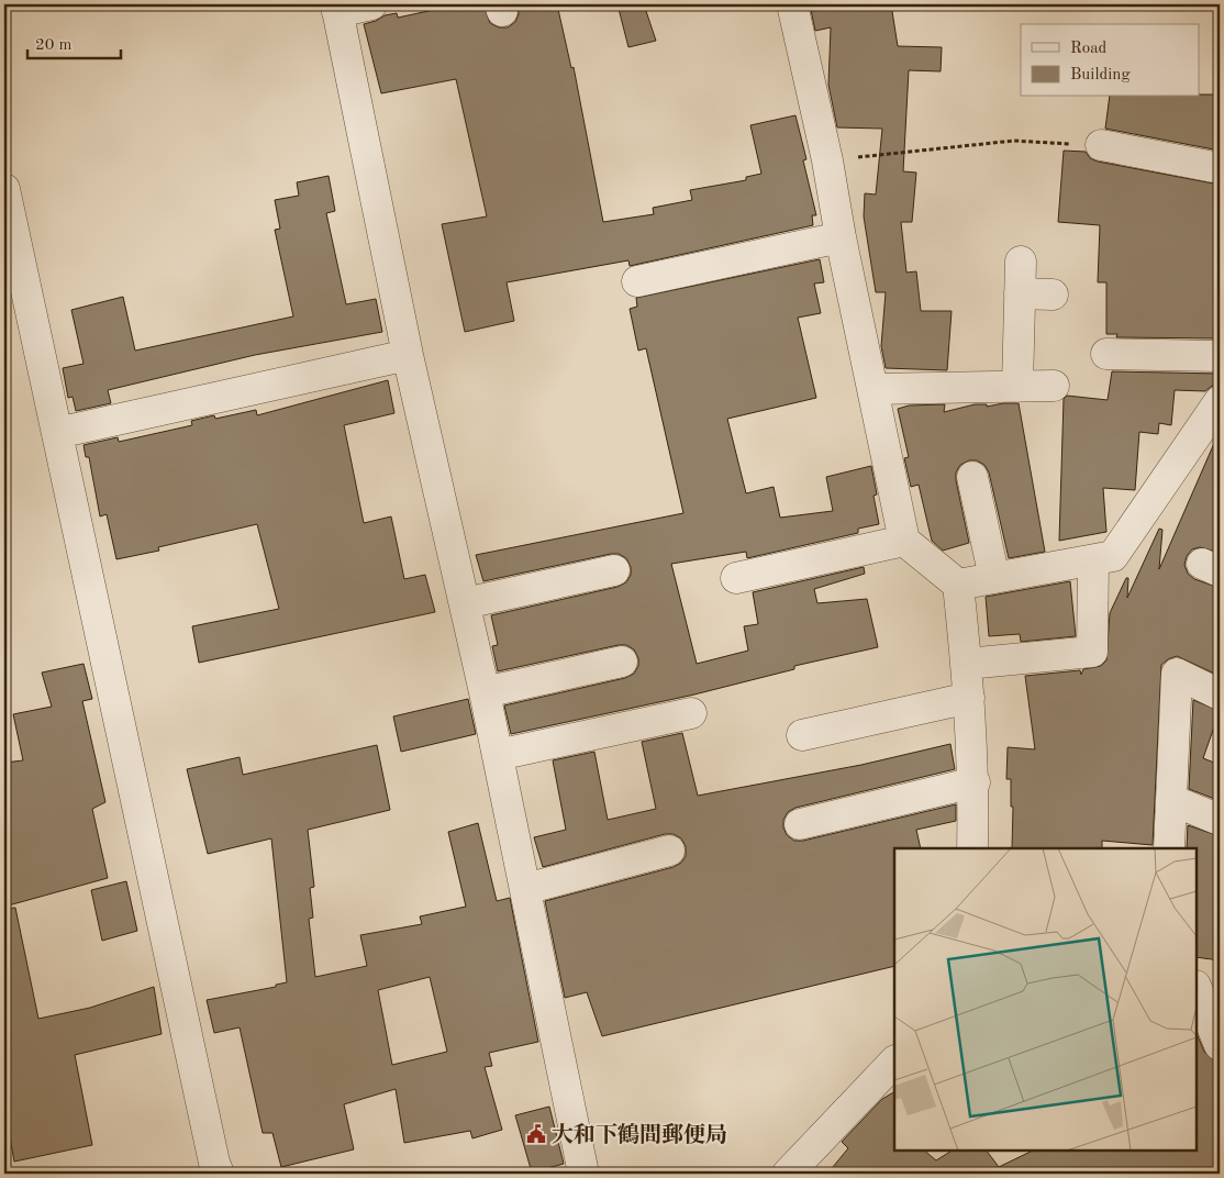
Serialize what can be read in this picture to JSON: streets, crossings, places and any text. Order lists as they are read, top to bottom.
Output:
{
  "places": {
    "public building": ["大和下鶴間郵便局"]
  },
  "legend": ["Road", "Building"],
  "scale_bar": "20 m"
}
